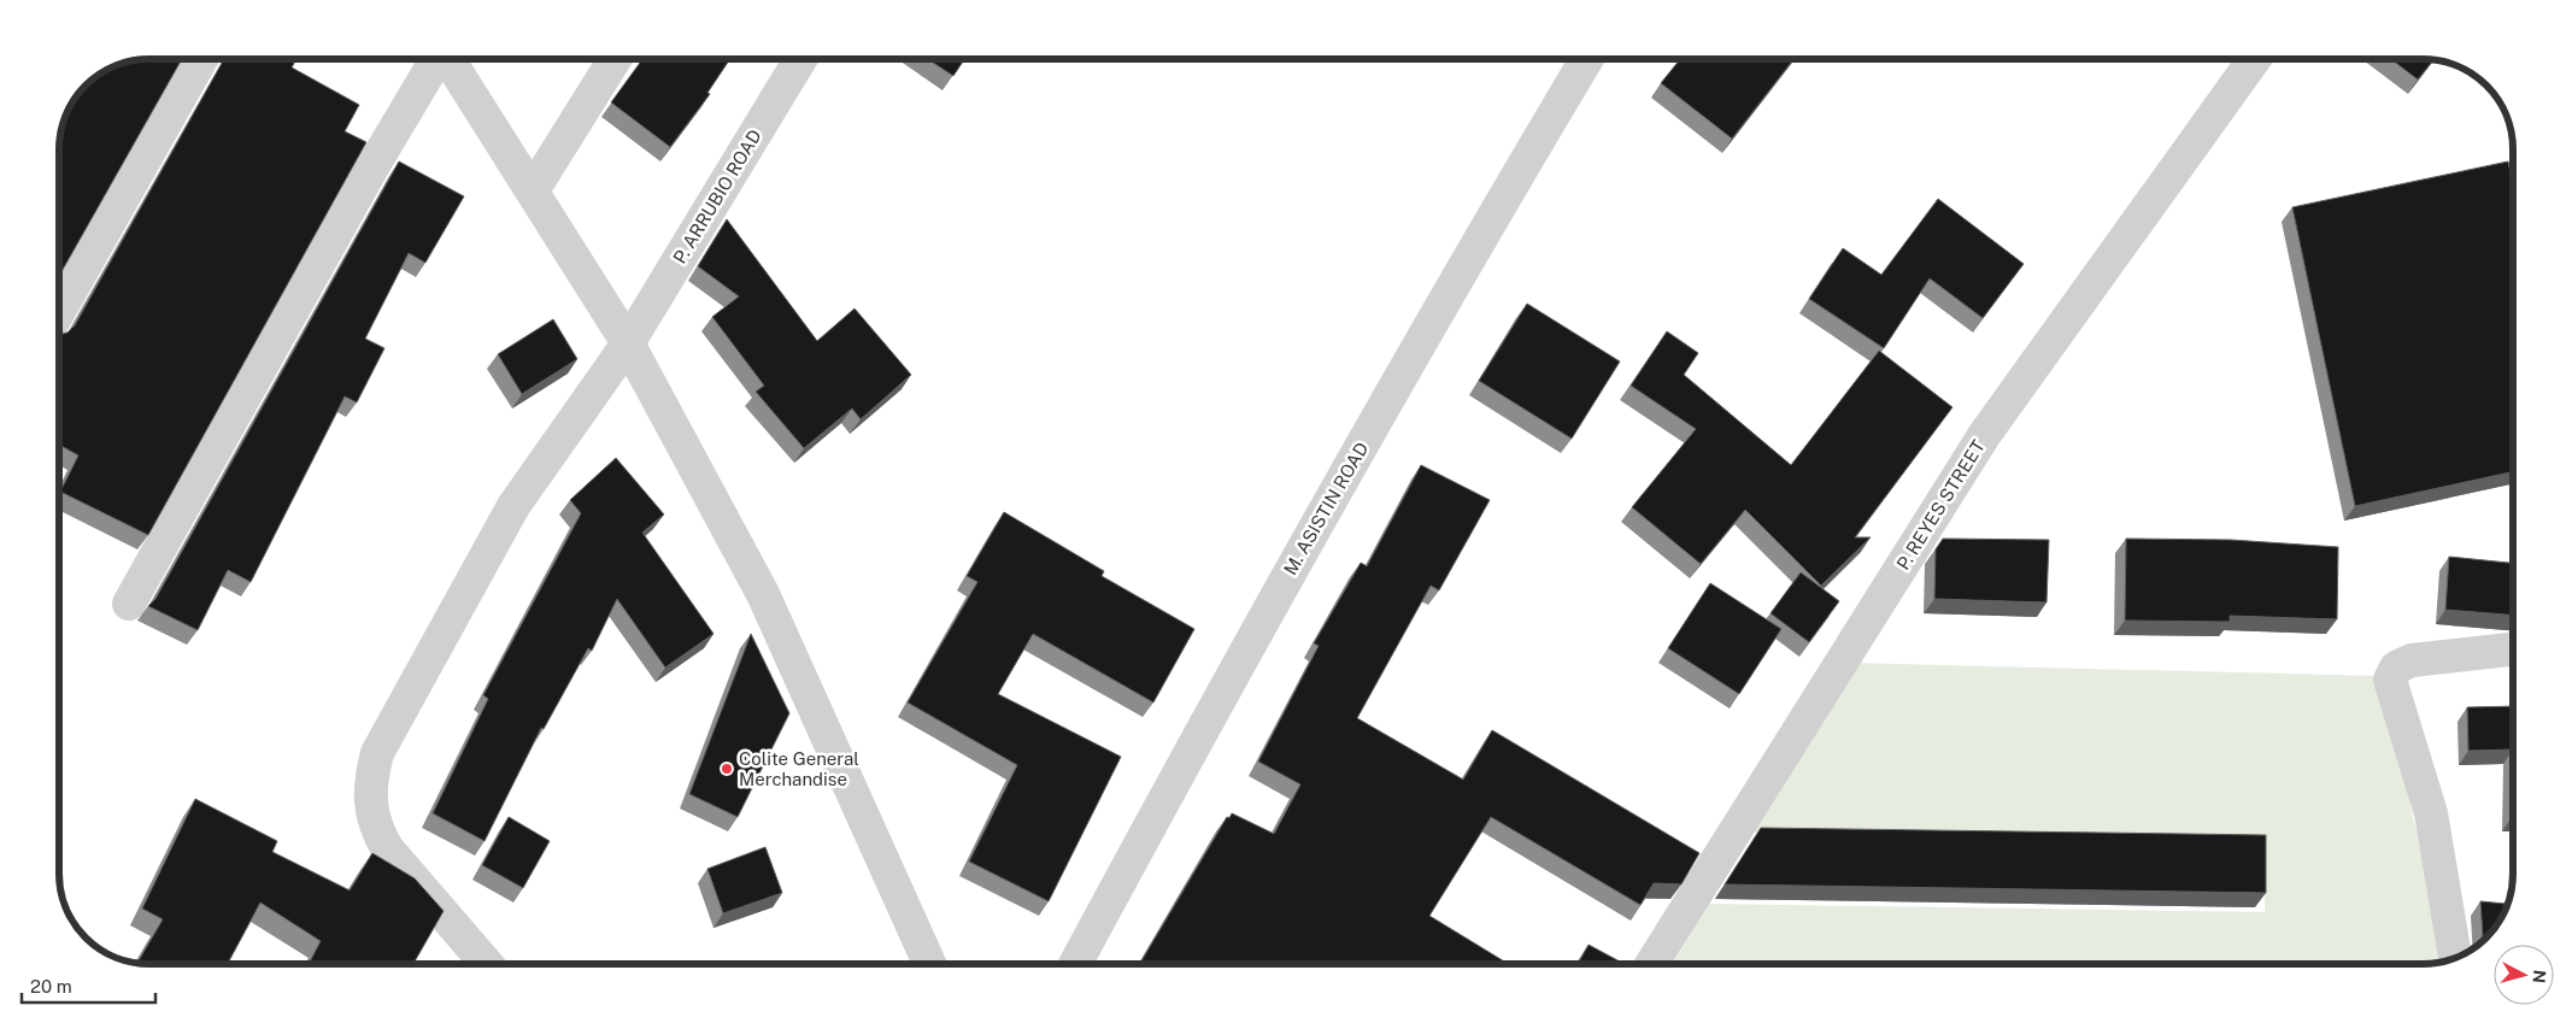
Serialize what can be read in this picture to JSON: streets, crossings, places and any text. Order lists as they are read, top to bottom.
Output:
{
  "streets": {
    "street": ["P. ARRUBIO ROAD", "P. REYES STREET", "M. ASISTIN ROAD"]
  },
  "places": ["Colite General Merchandise"],
  "scale_bar": "20 m",
  "north": "right"
}
